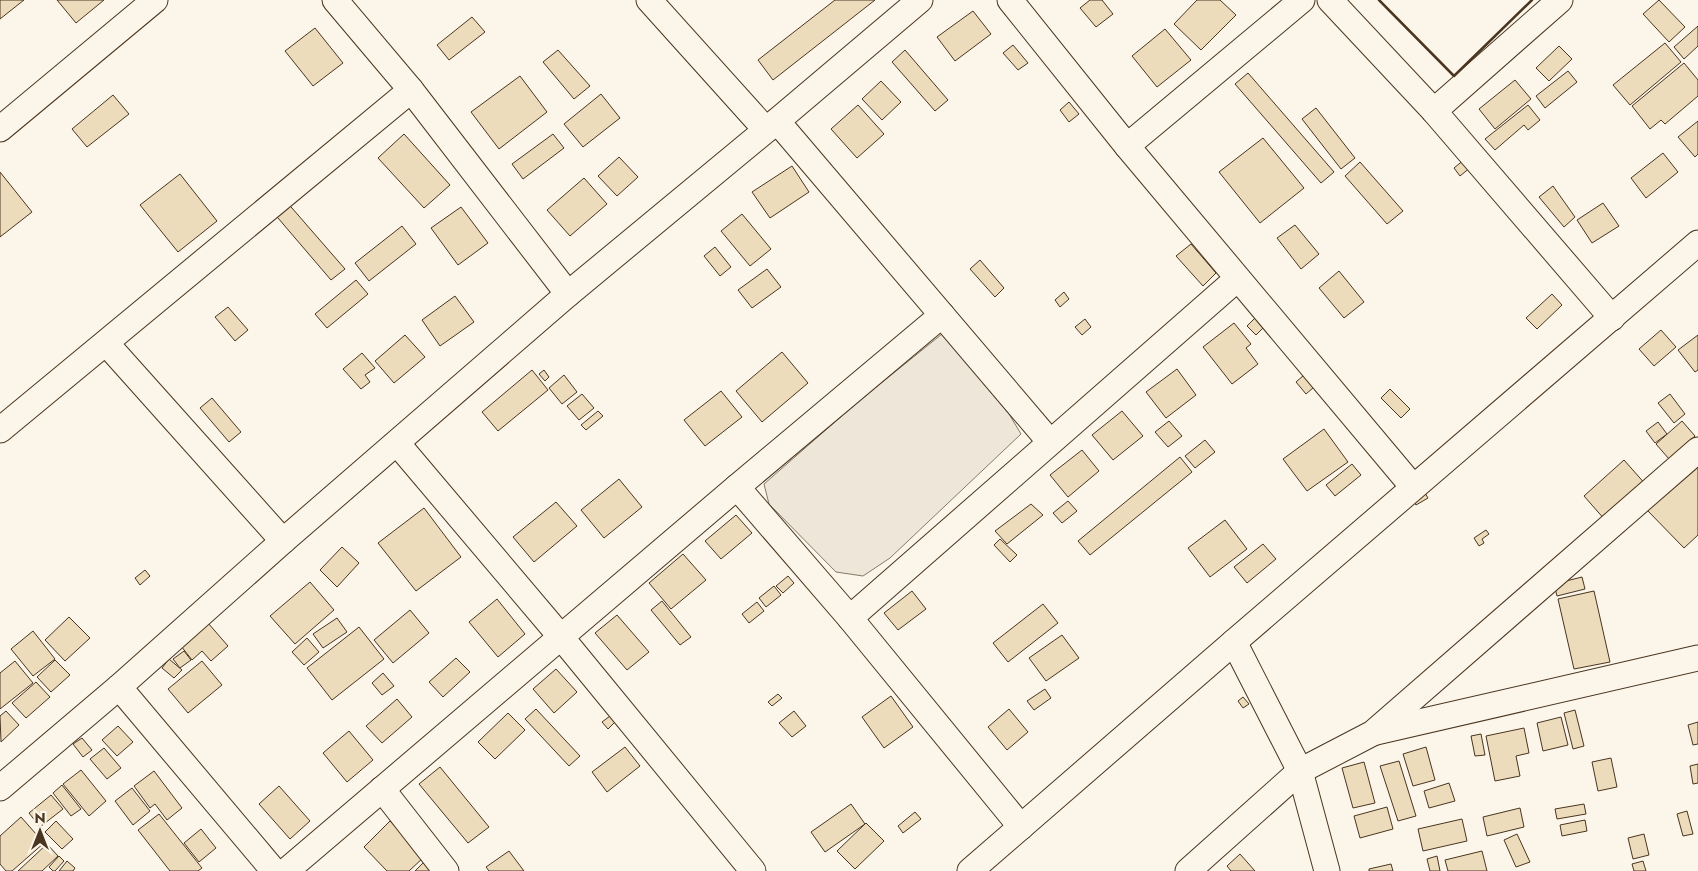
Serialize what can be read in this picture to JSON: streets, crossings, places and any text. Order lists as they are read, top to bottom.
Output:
{
  "north": "top"
}
